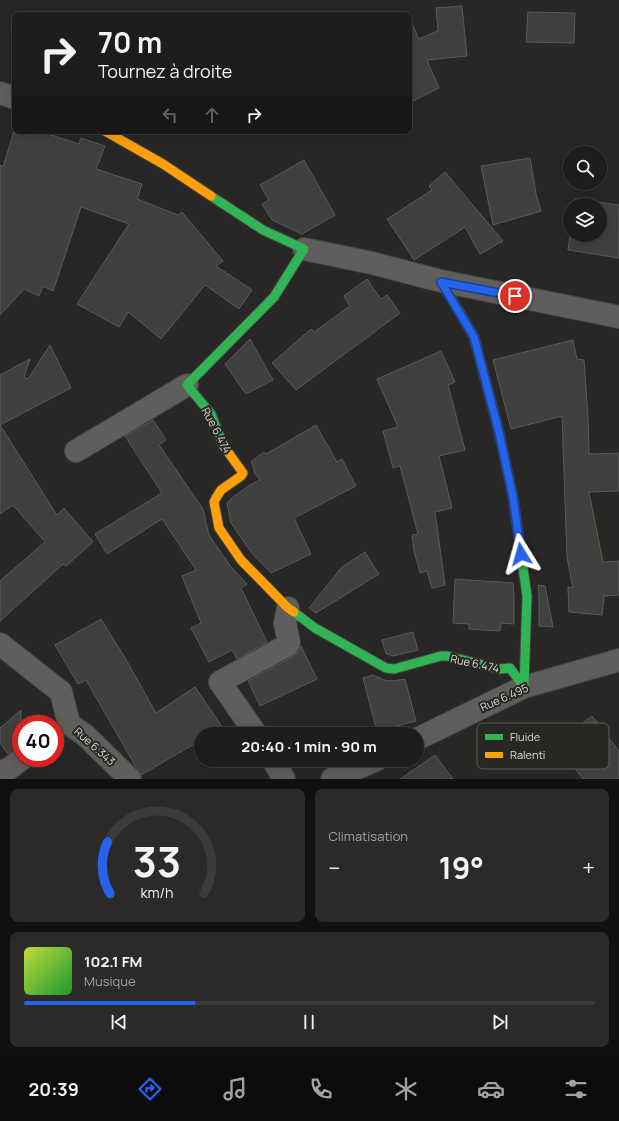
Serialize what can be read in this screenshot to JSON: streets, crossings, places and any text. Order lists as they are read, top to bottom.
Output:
{
  "streets": {
    "street": ["Rue 6.474", "Rue 6.495", "Rue 6.343"]
  },
  "crossings": [
    ["Rue 6.474", "Rue 6.495"]
  ],
  "legend": ["Fluide", "Ralenti"],
  "page": {
    "turn": ["70 m", "Tournez à droite"],
    "limit": "40",
    "trip": "20:40 · 1 min · 90 m",
    "tile": "Climatisation",
    "heat": ["−", "19°", "+"],
    "song": ["102.1 FM", "Musique"],
    "tabs": "20:39",
    "gauge": ["33", "km/h"]
  }
}
